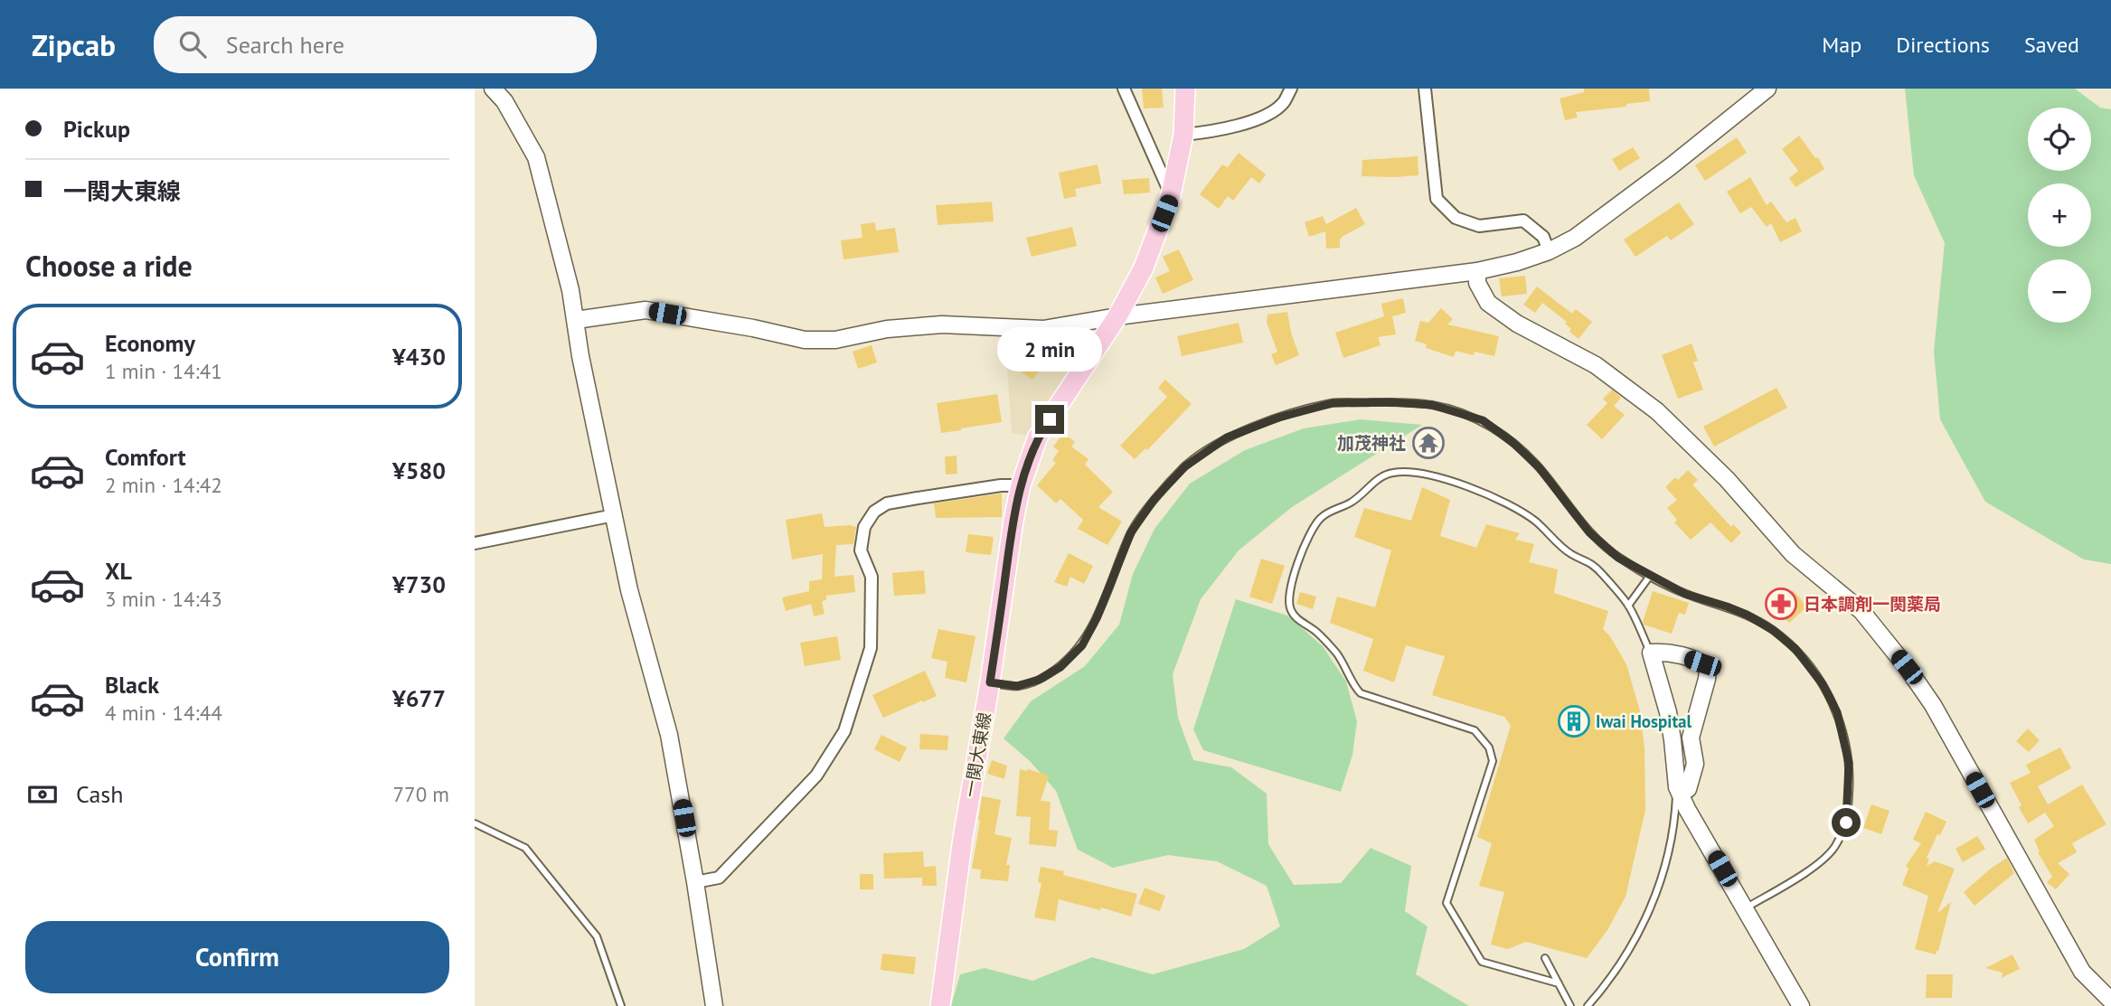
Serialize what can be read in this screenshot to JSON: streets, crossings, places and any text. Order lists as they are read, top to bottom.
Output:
{
  "streets": {
    "main road": ["一関大東線"]
  },
  "places": {
    "temple": ["加茂神社"],
    "pharmacy": ["日本調剤一関薬局"],
    "building": ["Iwai Hospital"]
  },
  "page": {
    "header": "Zipcab",
    "search": "Search here",
    "nav": ["Map", "Directions", "Saved"],
    "banner": ["Pickup", "一関大東線"],
    "map_buttons": ["+", "−"],
    "heading": "Choose a ride",
    "list": [
      {
        "name": "Economy",
        "note": "1 min · 14:41",
        "value": "¥430"
      },
      {
        "name": "Comfort",
        "note": "2 min · 14:42",
        "value": "¥580"
      },
      {
        "name": "XL",
        "note": "3 min · 14:43",
        "value": "¥730"
      },
      {
        "name": "Black",
        "note": "4 min · 14:44",
        "value": "¥677"
      }
    ],
    "bubble": "2 min",
    "pay": ["Cash", "770 m"],
    "buttons": "Confirm"
  }
}
